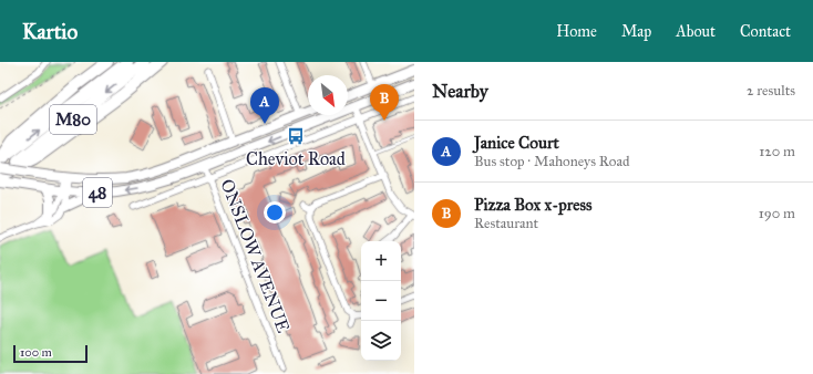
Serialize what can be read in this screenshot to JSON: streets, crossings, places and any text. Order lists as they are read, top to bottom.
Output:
{
  "streets": {
    "highway": ["M80"],
    "main road": ["48", "ONSLOW AVENUE"]
  },
  "crossings": [
    ["48", "ONSLOW AVENUE"]
  ],
  "places": {
    "bus stop": ["Cheviot Road"]
  },
  "scale_bar": "100 m",
  "north": "bottom right",
  "page": {
    "header": "Kartio",
    "nav": [
      "Home",
      "Map",
      "About",
      "Contact"
    ],
    "heading": ["Nearby", "2 results"],
    "pins": ["B", "A"],
    "list": [
      {
        "mark": "A",
        "name": "Janice Court",
        "note": "Bus stop · Mahoneys Road",
        "value": "120 m"
      },
      {
        "mark": "B",
        "name": "Pizza Box x-press",
        "note": "Restaurant",
        "value": "190 m"
      }
    ],
    "map_buttons": ["+", "−"],
    "scale": "100 m"
  }
}
